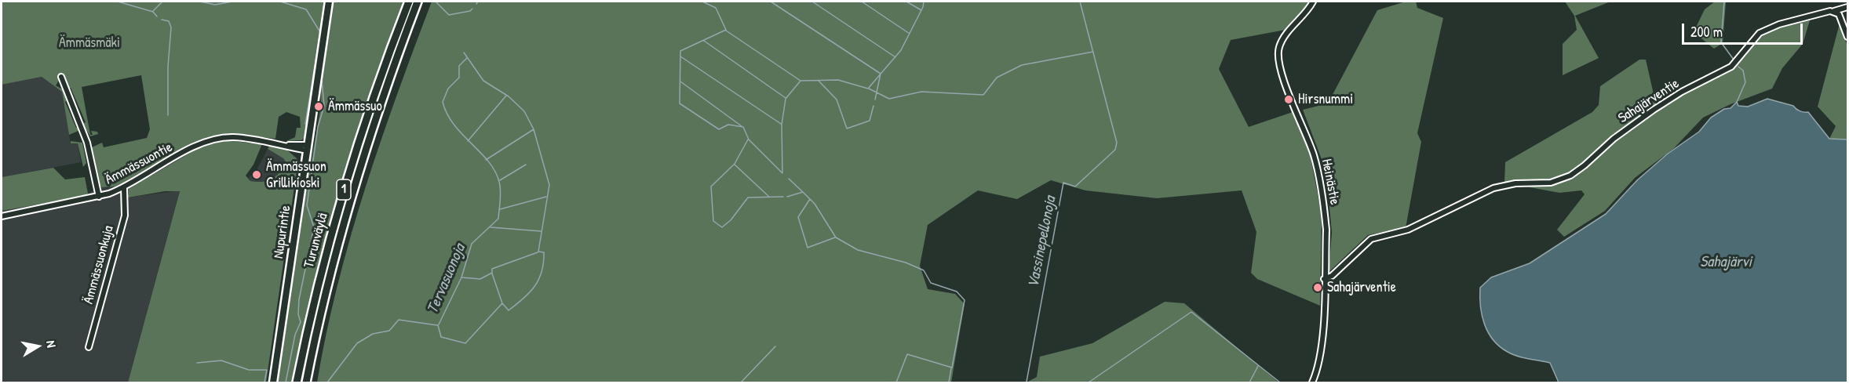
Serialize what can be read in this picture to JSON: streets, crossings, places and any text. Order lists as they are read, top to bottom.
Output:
{
  "streets": {
    "highway": ["1", "Turunväylä"],
    "main road": ["Nupurintie"],
    "street": [
      "Sahajärventie",
      "Ämmässuontie",
      "Heinästie",
      "Ämmässuonkuja"
    ]
  },
  "crossings": [
    ["Sahajärventie", "Heinästie"],
    ["Ämmässuontie", "Nupurintie"],
    ["Ämmässuontie", "Ämmässuonkuja"]
  ],
  "water": ["Vassinepellonoja", "Sahajärvi", "Tervasuonoja"],
  "parks": ["Ämmäsmäki"],
  "places": [
    "Hirsnummi",
    "Ämmässuo",
    "Ämmässuon Grillikioski",
    "Sahajärventie"
  ],
  "scale_bar": "200 m",
  "north": "right"
}
